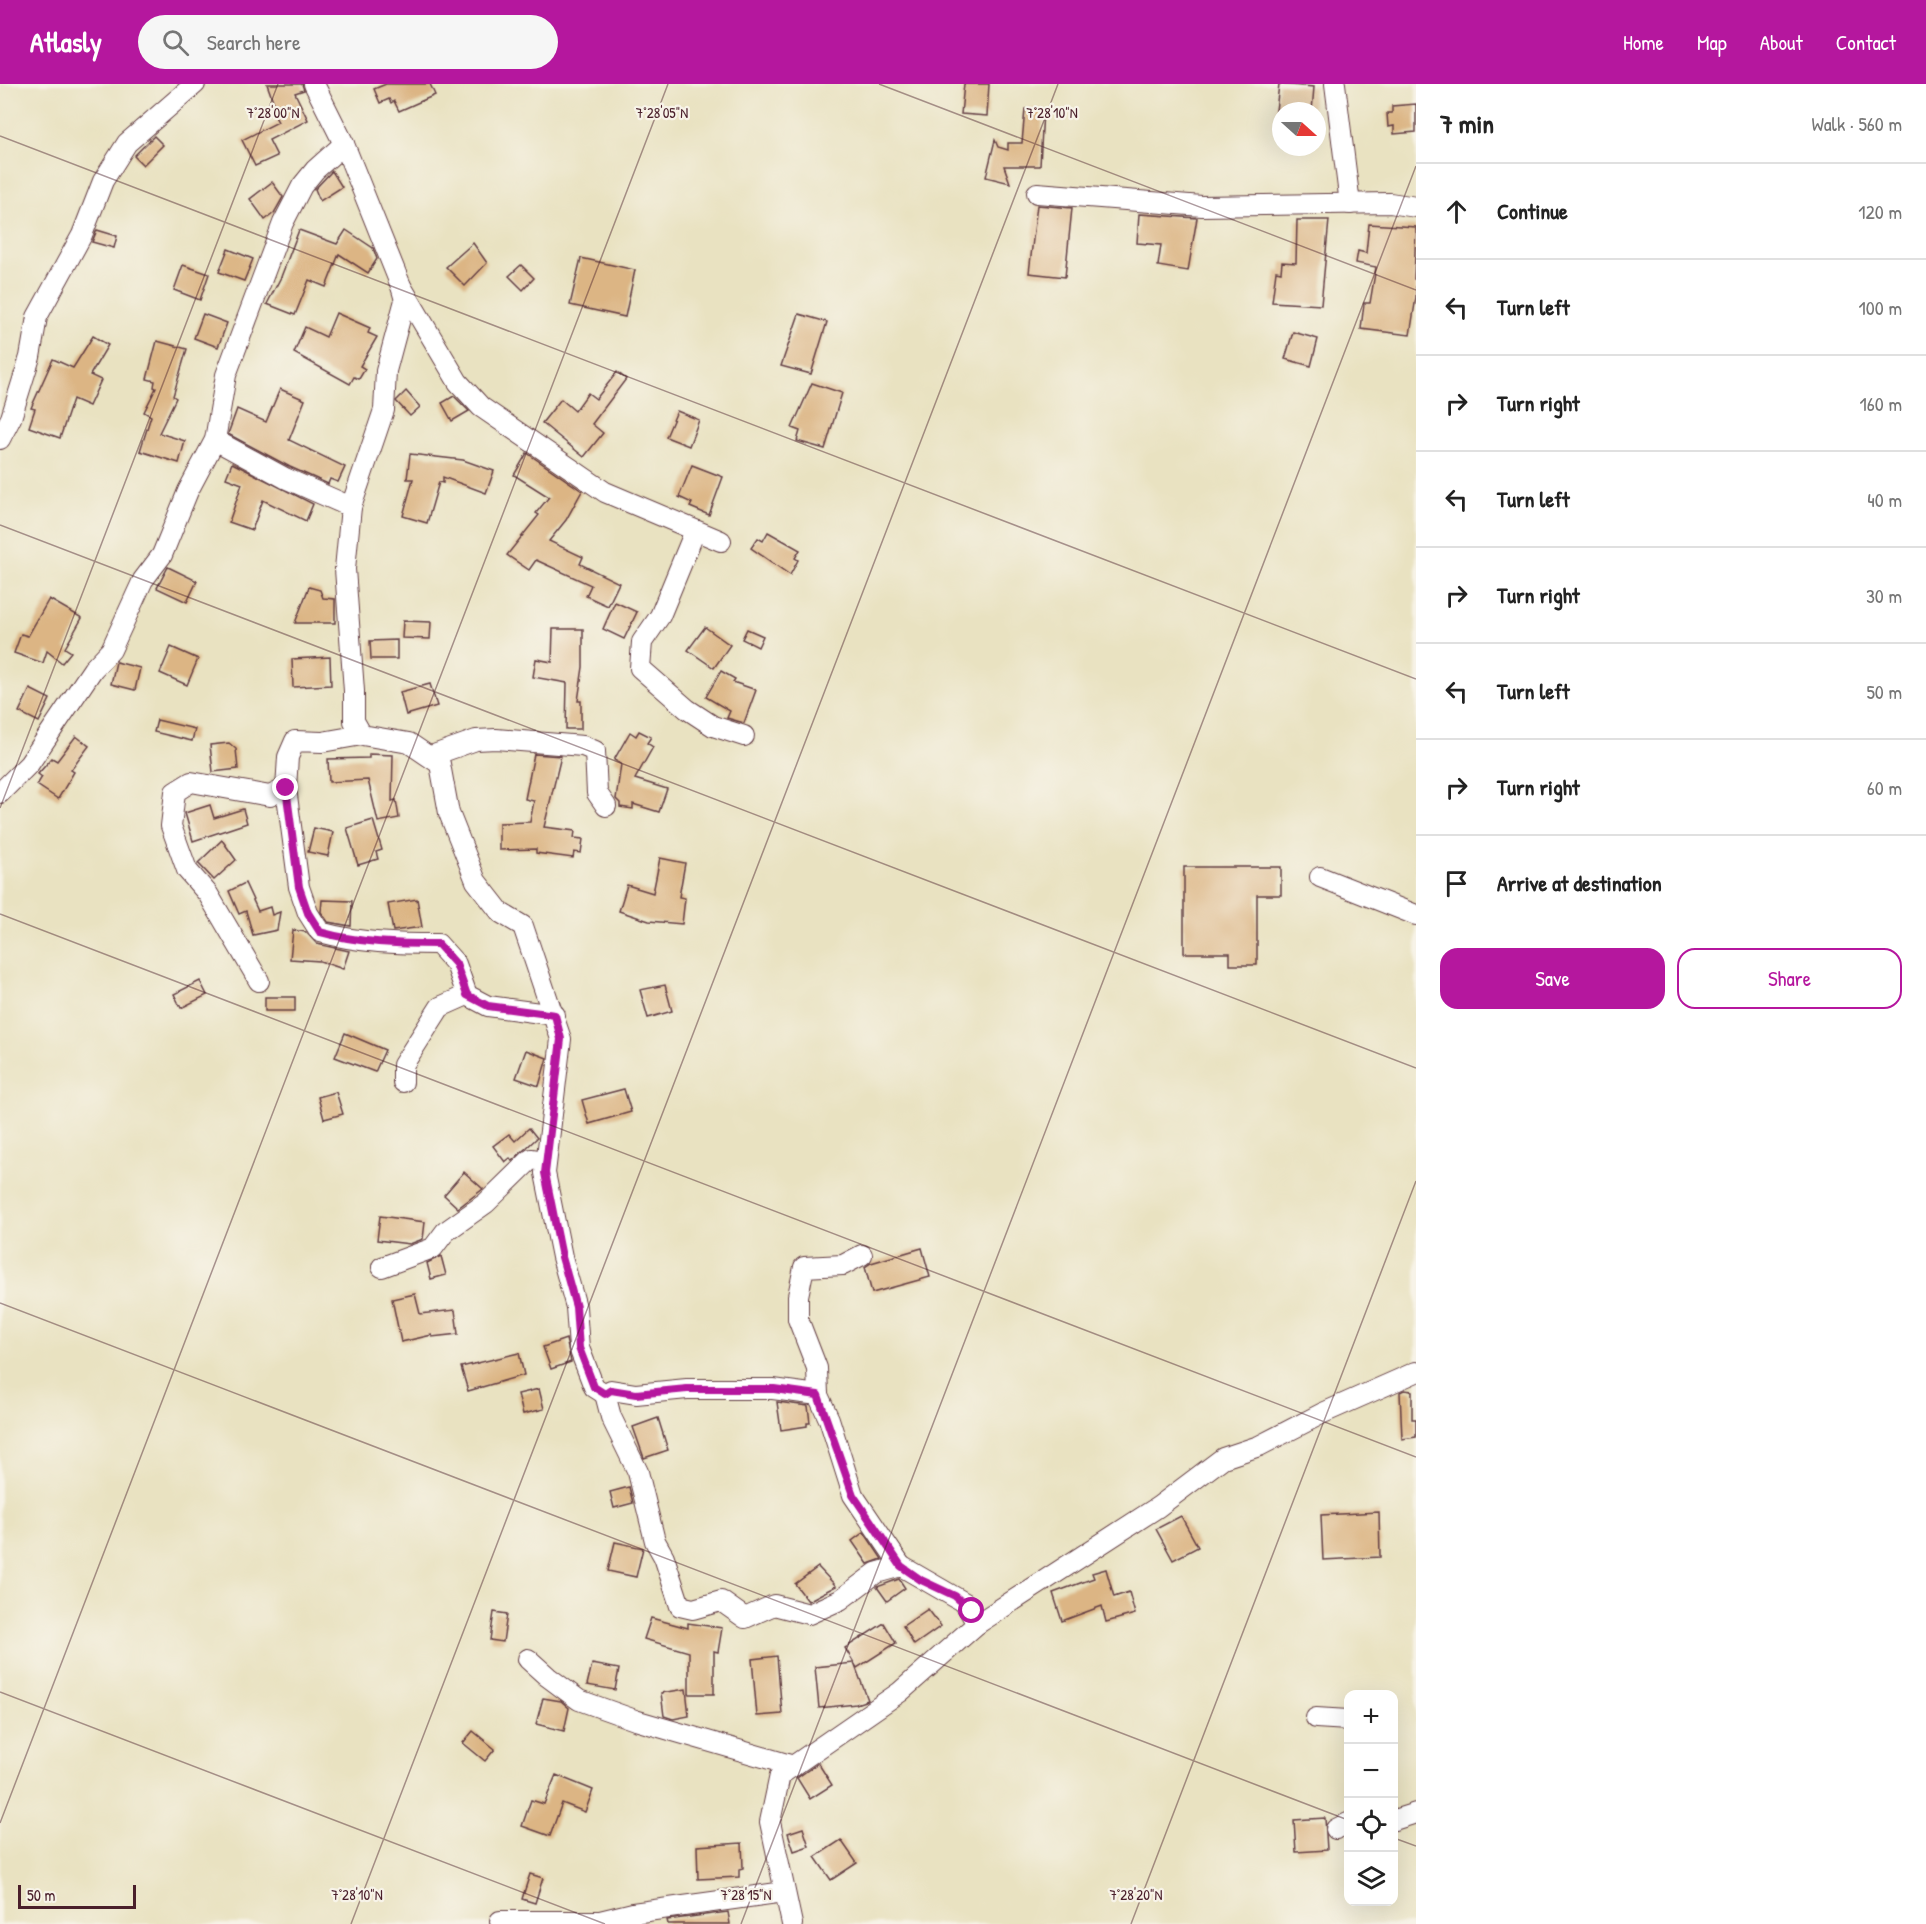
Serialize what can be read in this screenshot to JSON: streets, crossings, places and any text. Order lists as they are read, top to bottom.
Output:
{
  "scale_bar": "50 m",
  "north": "right",
  "page": {
    "header": "Atlasly",
    "search": "Search here",
    "nav": [
      "Home",
      "Map",
      "About",
      "Contact"
    ],
    "heading": ["7 min", "Walk · 560 m"],
    "list": [
      ["Continue", "120 m"],
      ["Turn left", "100 m"],
      ["Turn right", "160 m"],
      ["Turn left", "40 m"],
      ["Turn right", "30 m"],
      ["Turn left", "50 m"],
      ["Turn right", "60 m"],
      "Arrive at destination"
    ],
    "buttons": ["Save", "Share"],
    "map_buttons": ["+", "−"],
    "scale": "50 m"
  },
  "coordinates": [
    "7°28'00\"N",
    "7°28'05\"N",
    "7°28'10\"N",
    "7°28'15\"N",
    "7°28'20\"N"
  ]
}
